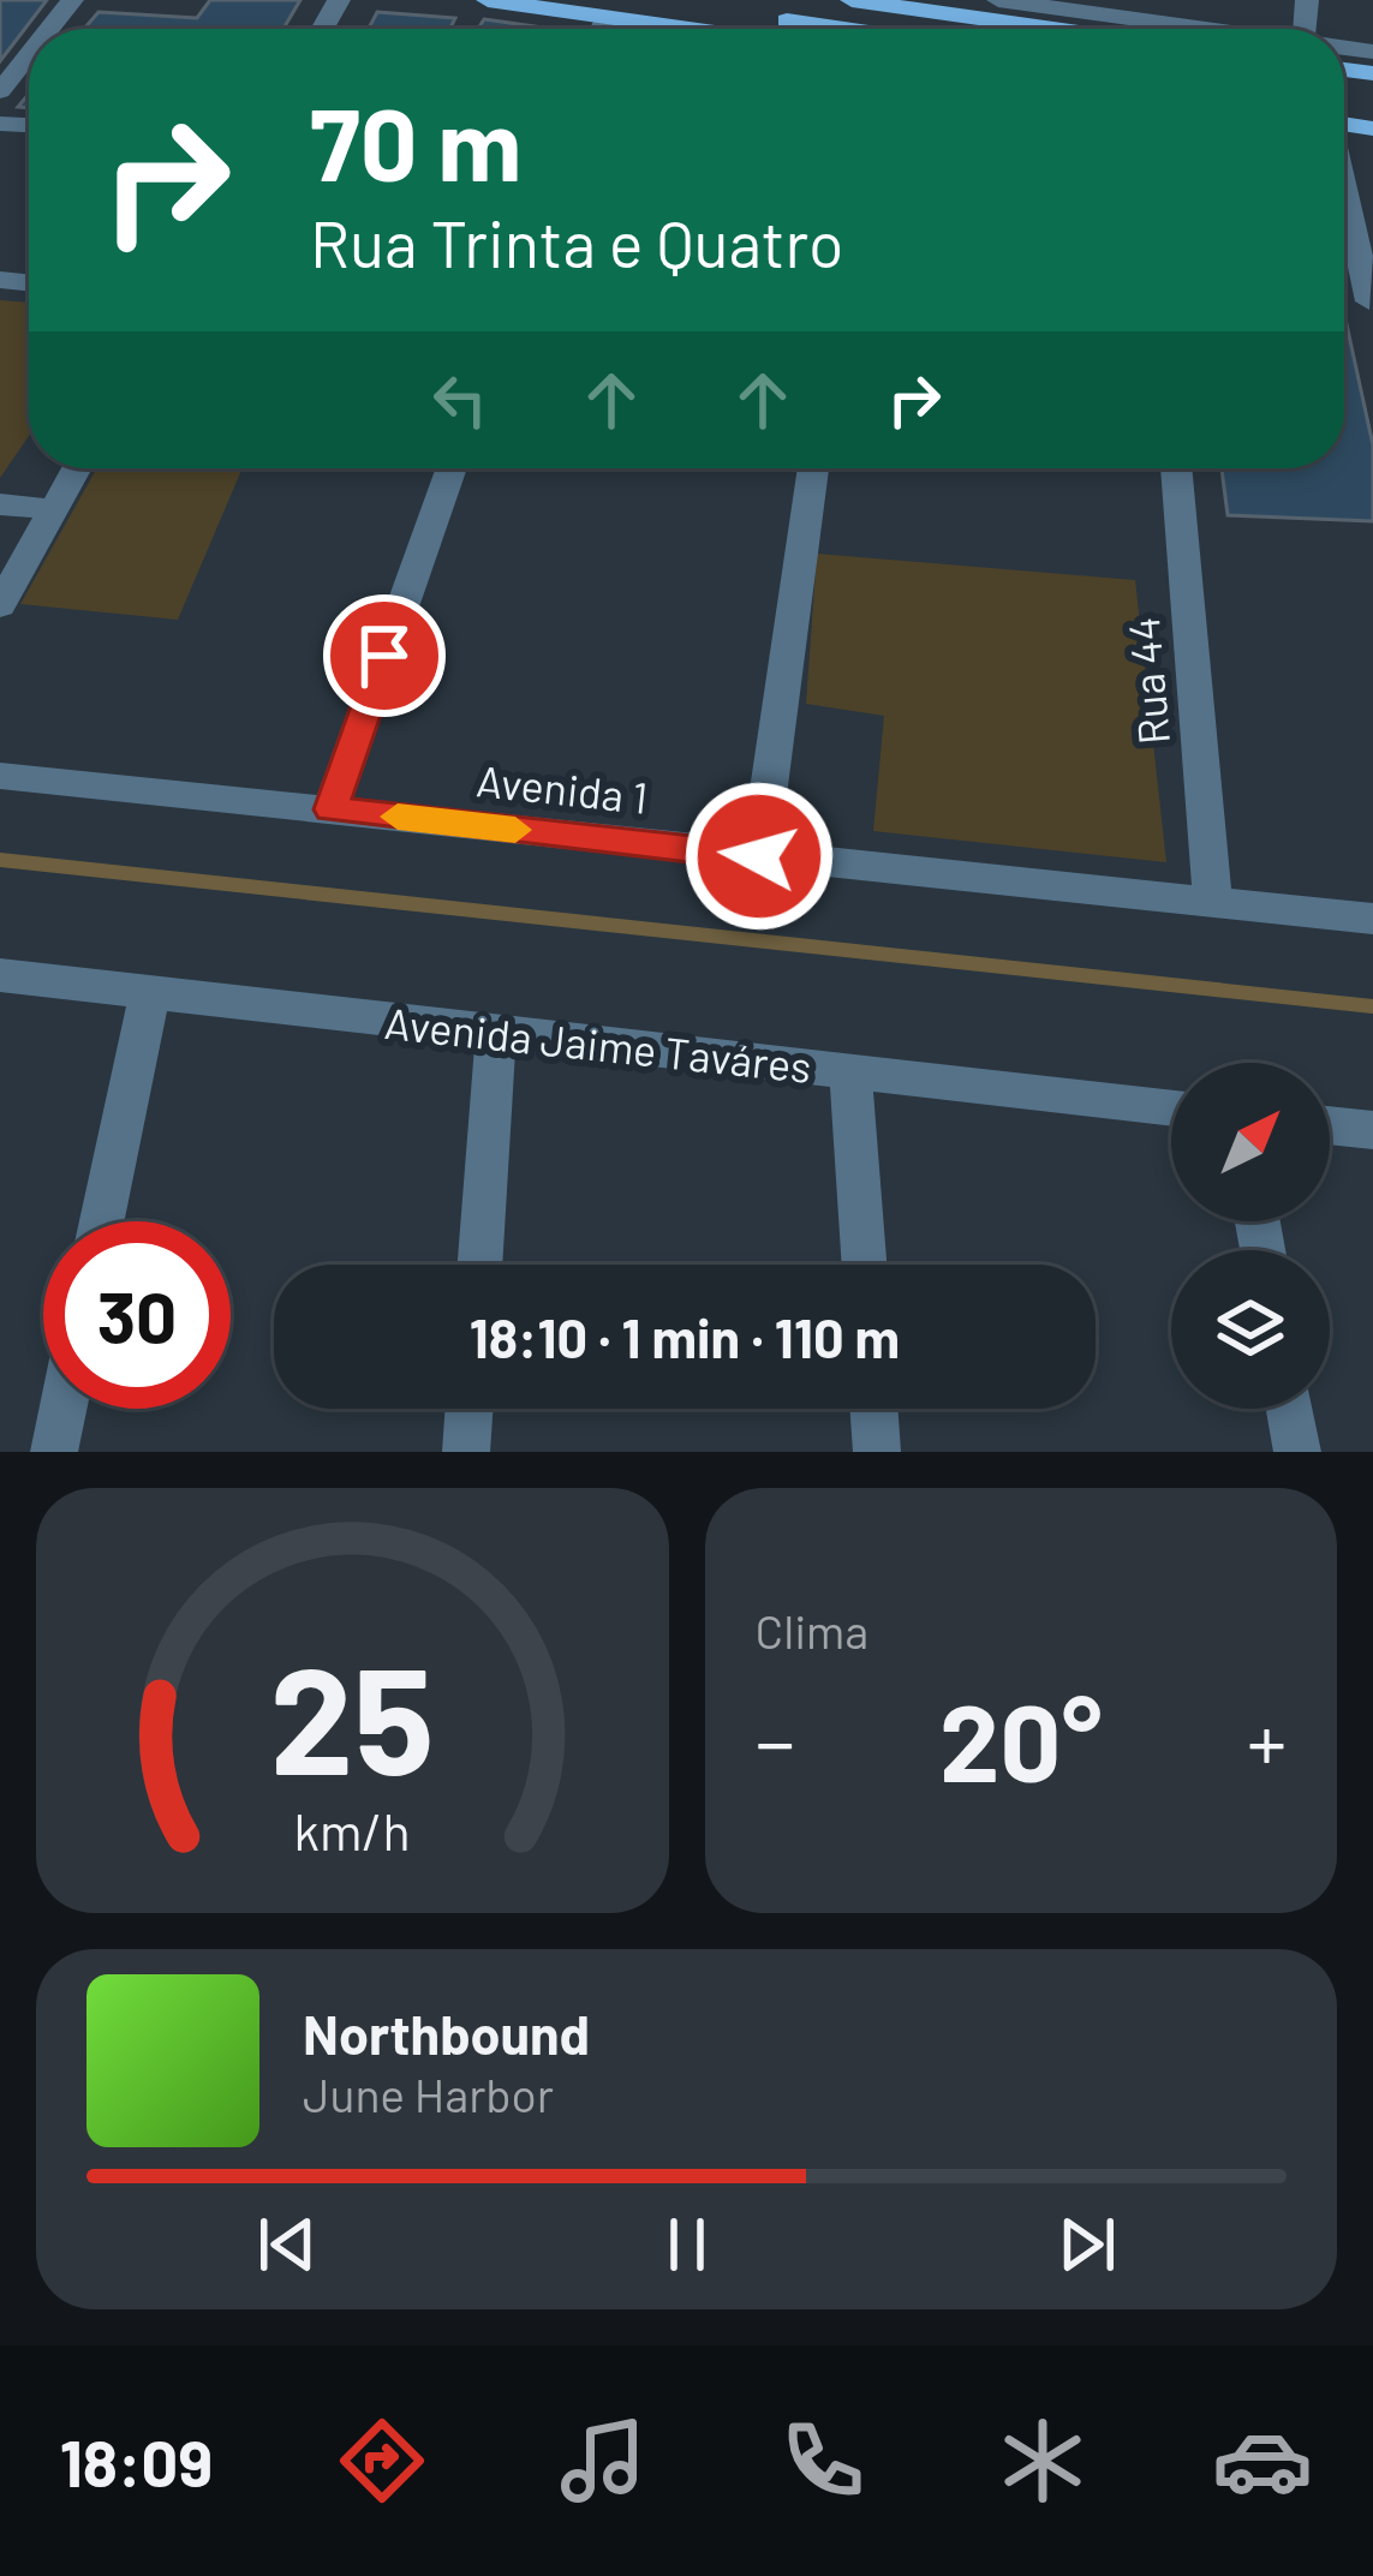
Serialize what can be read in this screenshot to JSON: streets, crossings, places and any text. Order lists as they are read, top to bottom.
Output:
{
  "streets": {
    "street": ["Rua 44", "Avenida 1", "Avenida Jaime Taváres"]
  },
  "crossings": [
    ["Rua 44", "Avenida 1"]
  ],
  "north": "top right",
  "page": {
    "turn": ["70 m", "Rua Trinta e Quatro"],
    "limit": "30",
    "trip": "18:10 · 1 min · 110 m",
    "tile": "Clima",
    "heat": ["−", "20°", "+"],
    "song": ["Northbound", "June Harbor"],
    "tabs": "18:09",
    "gauge": ["25", "km/h"]
  }
}
